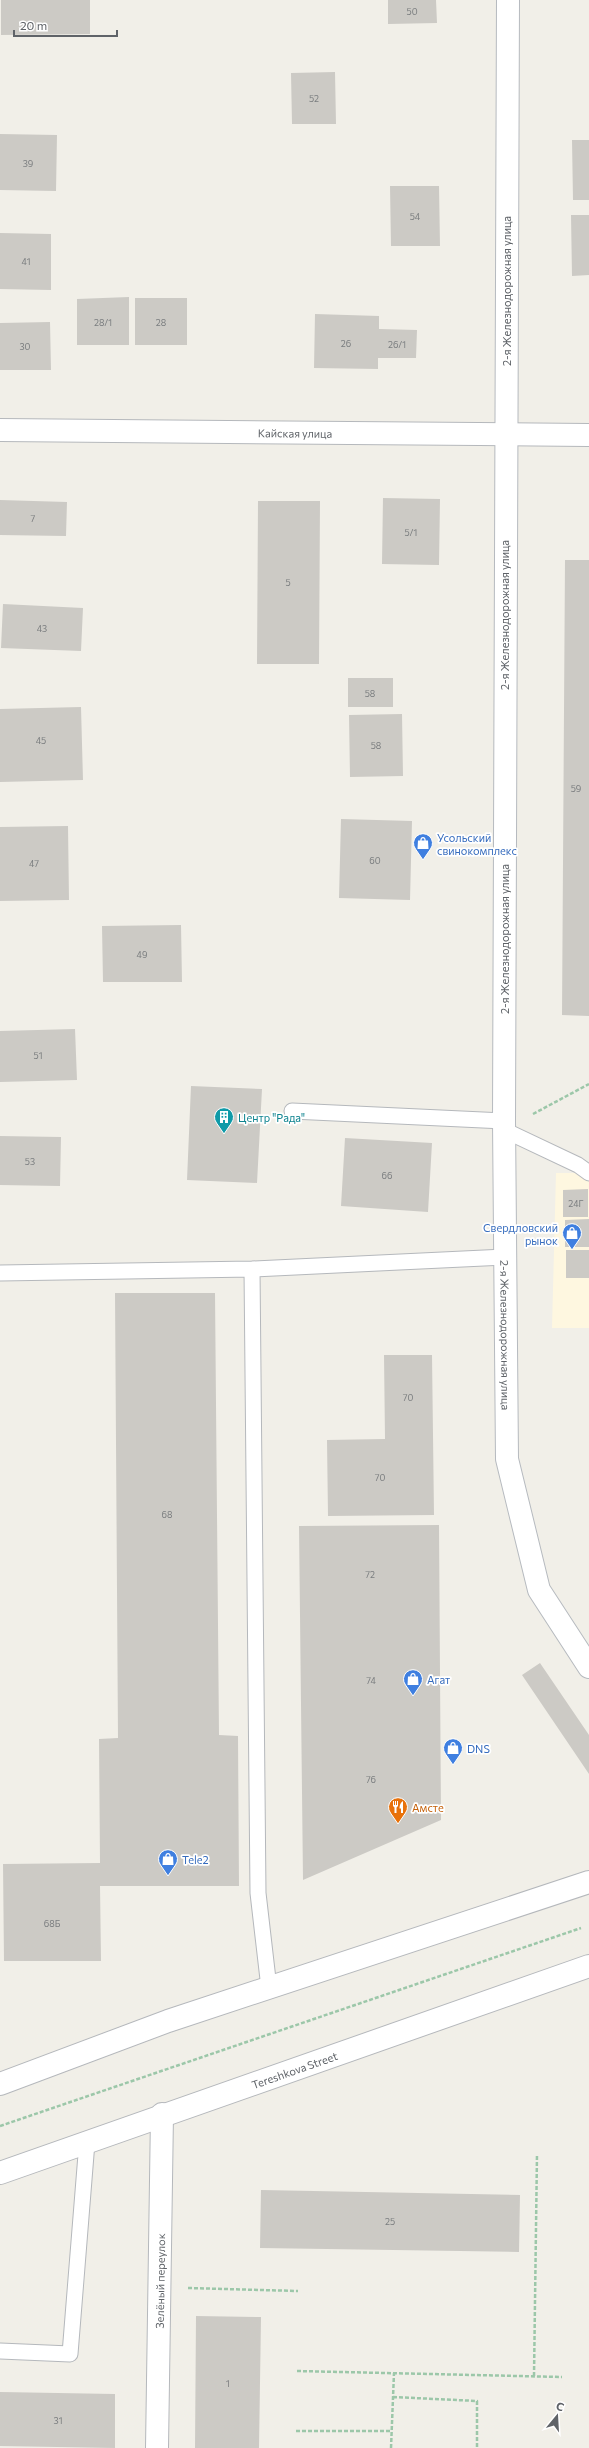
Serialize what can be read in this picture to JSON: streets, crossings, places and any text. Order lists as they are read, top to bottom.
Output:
{
  "streets": {
    "street": [
      "2-я Железнодорожная улица",
      "Кайская улица",
      "Tereshkova Street",
      "Зелёный переулок"
    ]
  },
  "crossings": [
    ["2-я Железнодорожная улица", "Кайская улица"],
    ["Tereshkova Street", "Зелёный переулок"]
  ],
  "places": {
    "shop": [
      "Усольский свинокомплекс",
      "Свердловский рынок",
      "Агат",
      "DNS",
      "Tele2"
    ],
    "building": ["Центр \"Рада\""],
    "restaurant": ["Амсте"]
  },
  "house_numbers": [
    "50",
    "52",
    "39",
    "54",
    "41",
    "28/1",
    "28",
    "26",
    "26/1",
    "30",
    "7",
    "5/1",
    "5",
    "43",
    "58",
    "45",
    "58",
    "59",
    "60",
    "47",
    "49",
    "51",
    "53",
    "66",
    "24Г",
    "70",
    "70",
    "68",
    "72",
    "74",
    "76",
    "68Б",
    "25",
    "1",
    "31"
  ],
  "scale_bar": "20 m",
  "north": "top"
}
